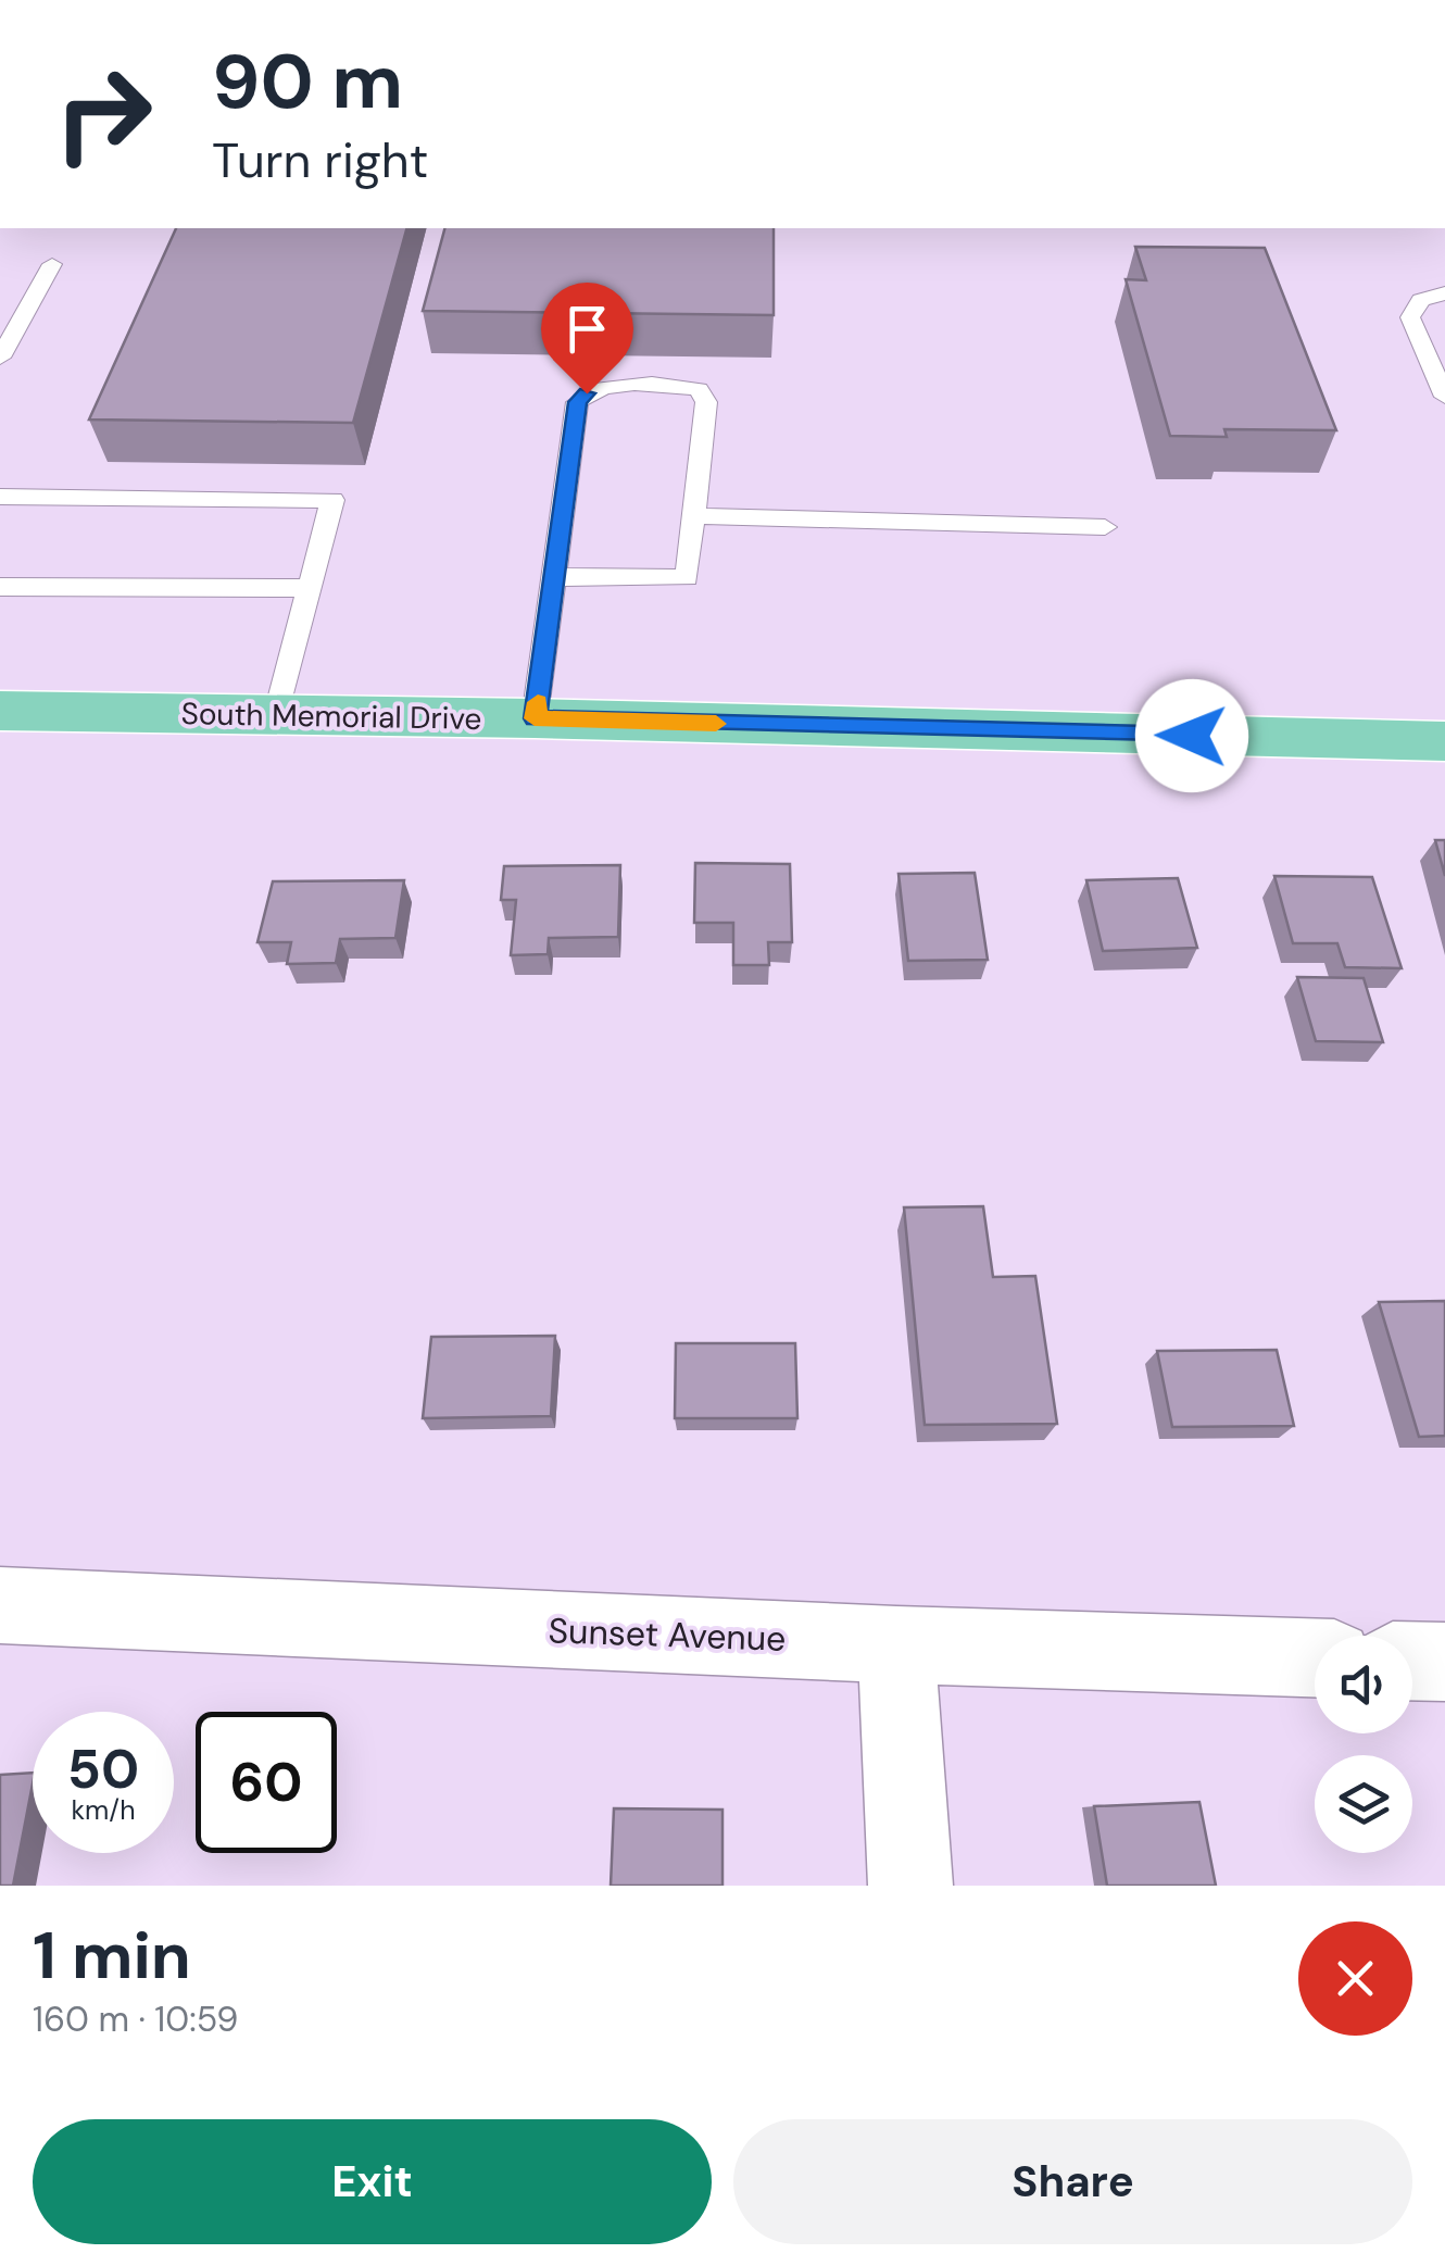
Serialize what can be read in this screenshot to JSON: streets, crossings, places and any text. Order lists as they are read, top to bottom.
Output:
{
  "streets": {
    "main road": ["South Memorial Drive"],
    "street": ["Sunset Avenue"]
  },
  "page": {
    "turn": ["90 m", "Turn right"],
    "speed": "50 km/h",
    "limit": "60",
    "heading": ["1 min", "160 m · 10:59"],
    "buttons": ["Exit", "Share"]
  }
}
